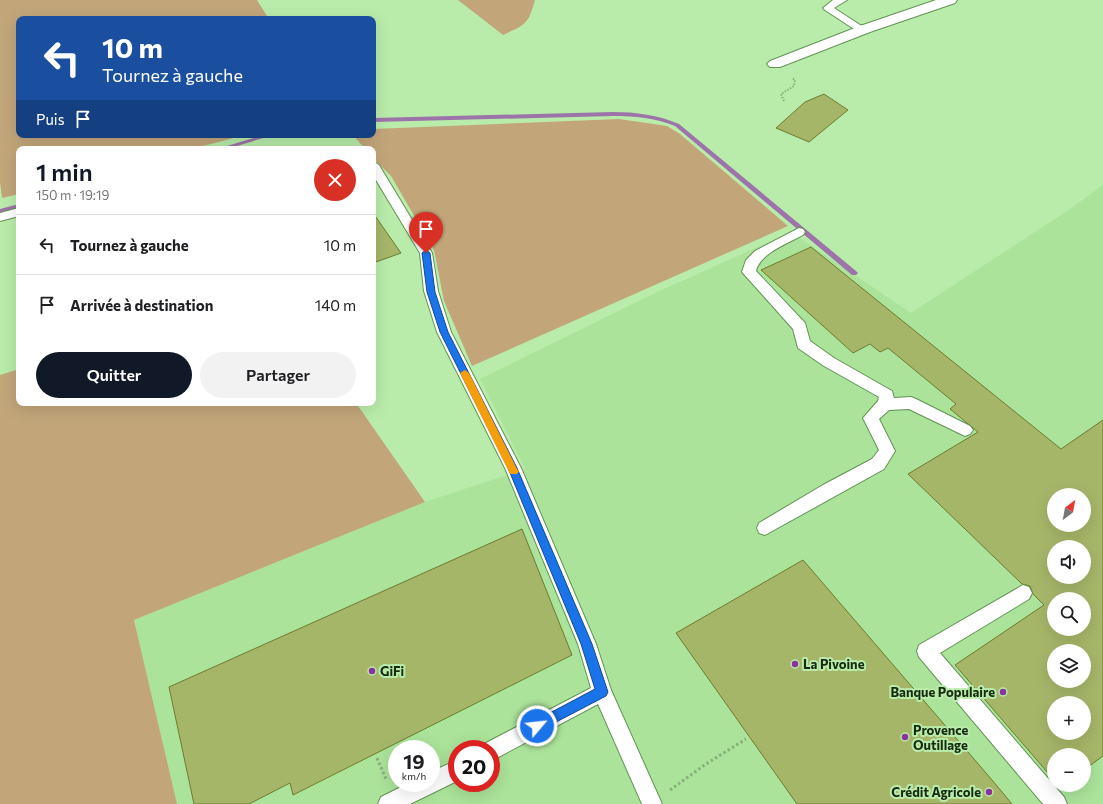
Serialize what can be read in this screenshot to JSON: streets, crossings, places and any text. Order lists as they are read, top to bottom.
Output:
{
  "places": [
    "La Pivoine",
    "GiFi",
    "Banque Populaire",
    "Provence Outillage",
    "Crédit Agricole"
  ],
  "north": "top right",
  "page": {
    "turn": ["10 m", "Tournez à gauche"],
    "then": "Puis",
    "heading": ["1 min", "150 m · 19:19"],
    "list": [
      {
        "name": "Tournez à gauche",
        "value": "10 m"
      },
      {
        "name": "Arrivée à destination",
        "value": "140 m"
      }
    ],
    "buttons": ["Quitter", "Partager"],
    "map_buttons": ["+", "−"],
    "speed": "19 km/h",
    "limit": "20"
  }
}
